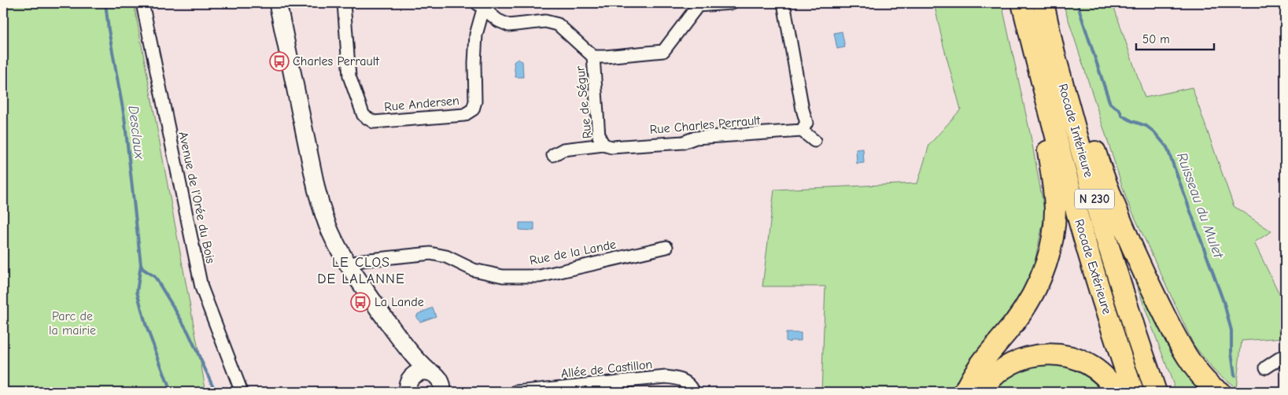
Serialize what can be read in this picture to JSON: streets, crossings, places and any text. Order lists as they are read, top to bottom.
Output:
{
  "streets": {
    "highway": ["Rocade Intérieure", "N 230", "Rocade Extérieure"],
    "street": [
      "Rue de Ségur",
      "Rue Andersen",
      "Rue Charles Perrault",
      "Avenue de l'Orée du Bois",
      "Rue de la Lande",
      "Allée de Castillon"
    ]
  },
  "crossings": [
    ["Rue de Ségur", "Rue Charles Perrault"]
  ],
  "districts": ["LE CLOS DE LALANNE"],
  "water": ["Desclaux", "Ruisseau du Mulet"],
  "parks": ["Parc de la mairie"],
  "places": {
    "bus stop": ["Charles Perrault", "La Lande"]
  },
  "scale_bar": "50 m"
}
